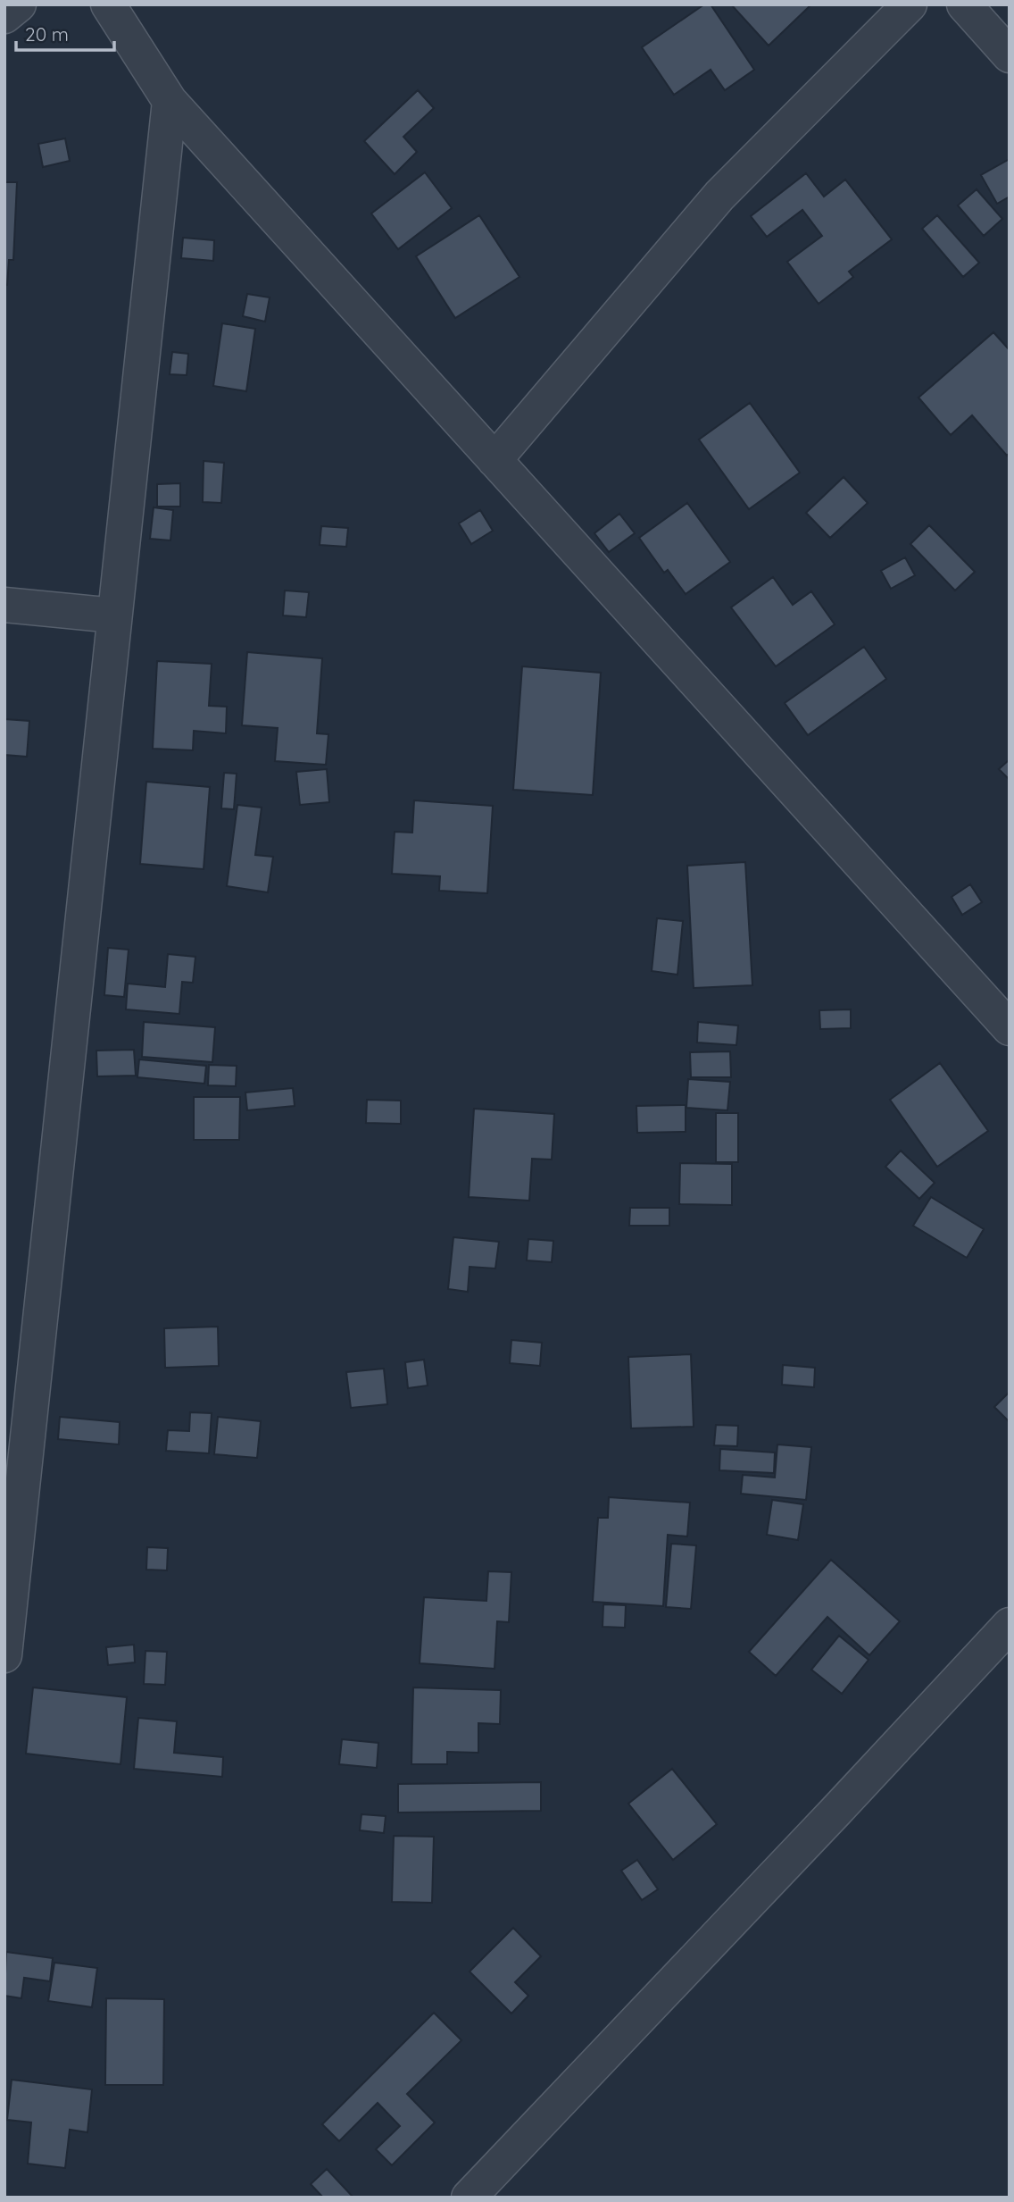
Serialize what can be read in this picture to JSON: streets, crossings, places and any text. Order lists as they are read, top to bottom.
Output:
{
  "scale_bar": "20 m"
}
